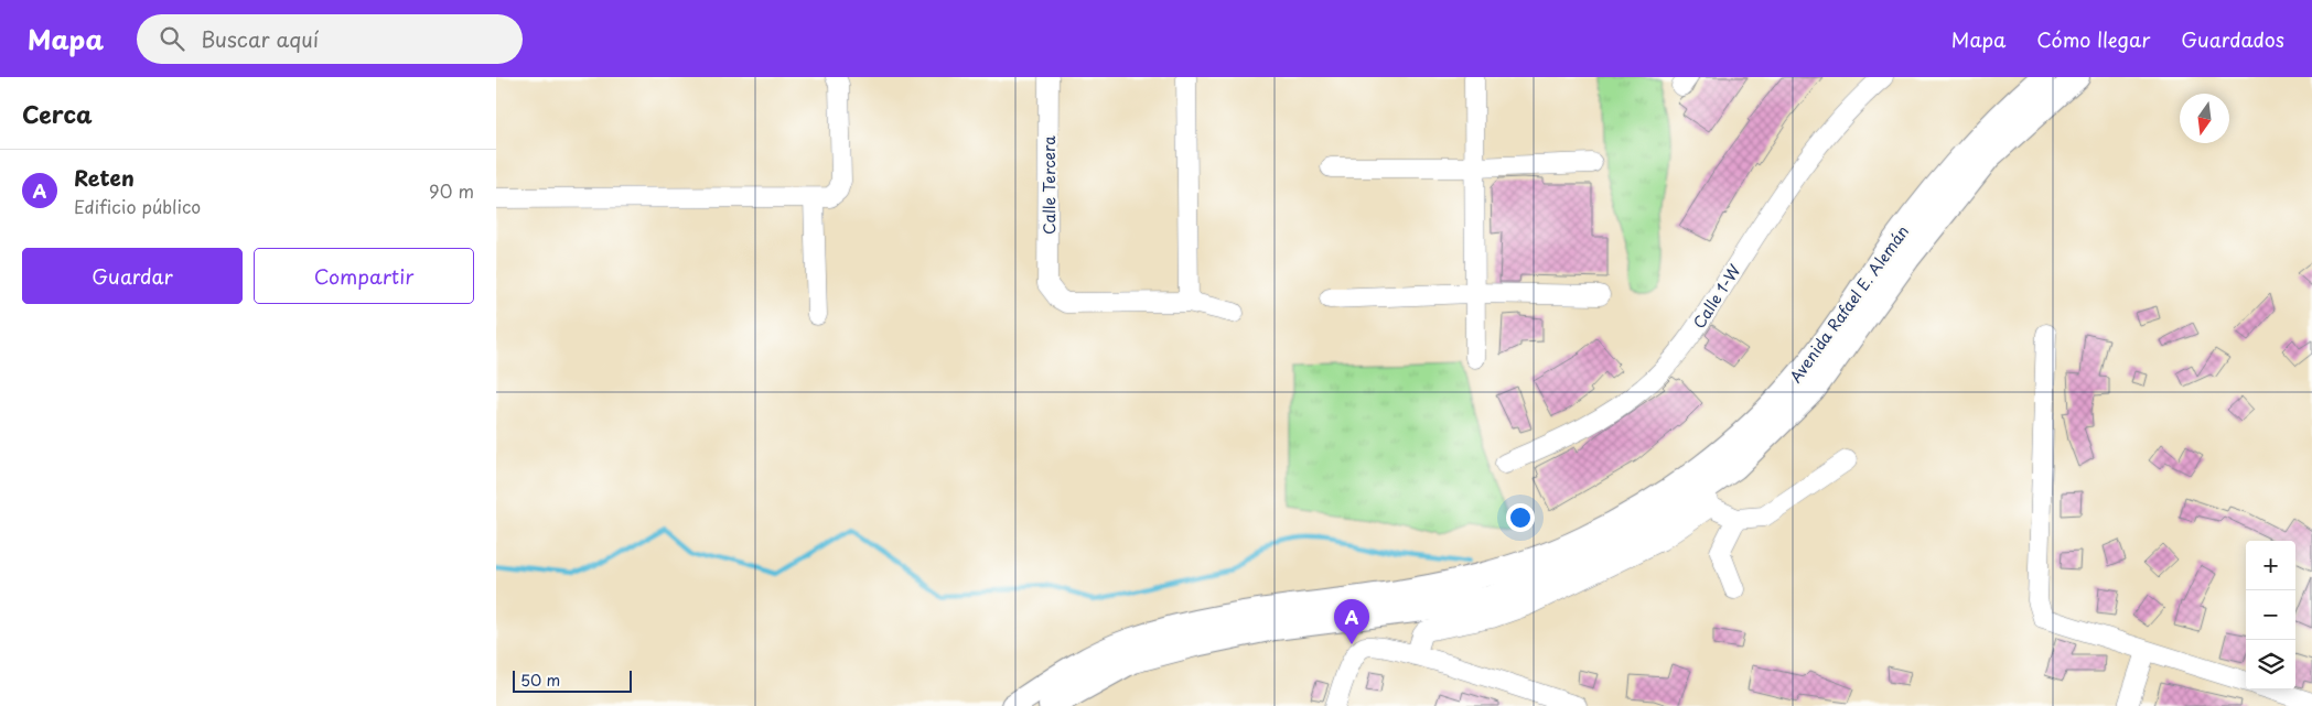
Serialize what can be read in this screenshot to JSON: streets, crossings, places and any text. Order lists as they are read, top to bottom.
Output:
{
  "streets": {
    "main road": ["Avenida Rafael E. Alemán"],
    "street": ["Calle Tercera", "Calle 1-W"]
  },
  "scale_bar": "50 m",
  "north": "bottom",
  "page": {
    "header": "Mapa",
    "search": "Buscar aquí",
    "nav": ["Mapa", "Cómo llegar", "Guardados"],
    "heading": "Cerca",
    "list": [
      {
        "mark": "A",
        "name": "Reten",
        "note": "Edificio público",
        "value": "90 m"
      }
    ],
    "buttons": ["Guardar", "Compartir"],
    "map_buttons": ["+", "−"],
    "pins": "A",
    "scale": "50 m"
  }
}
